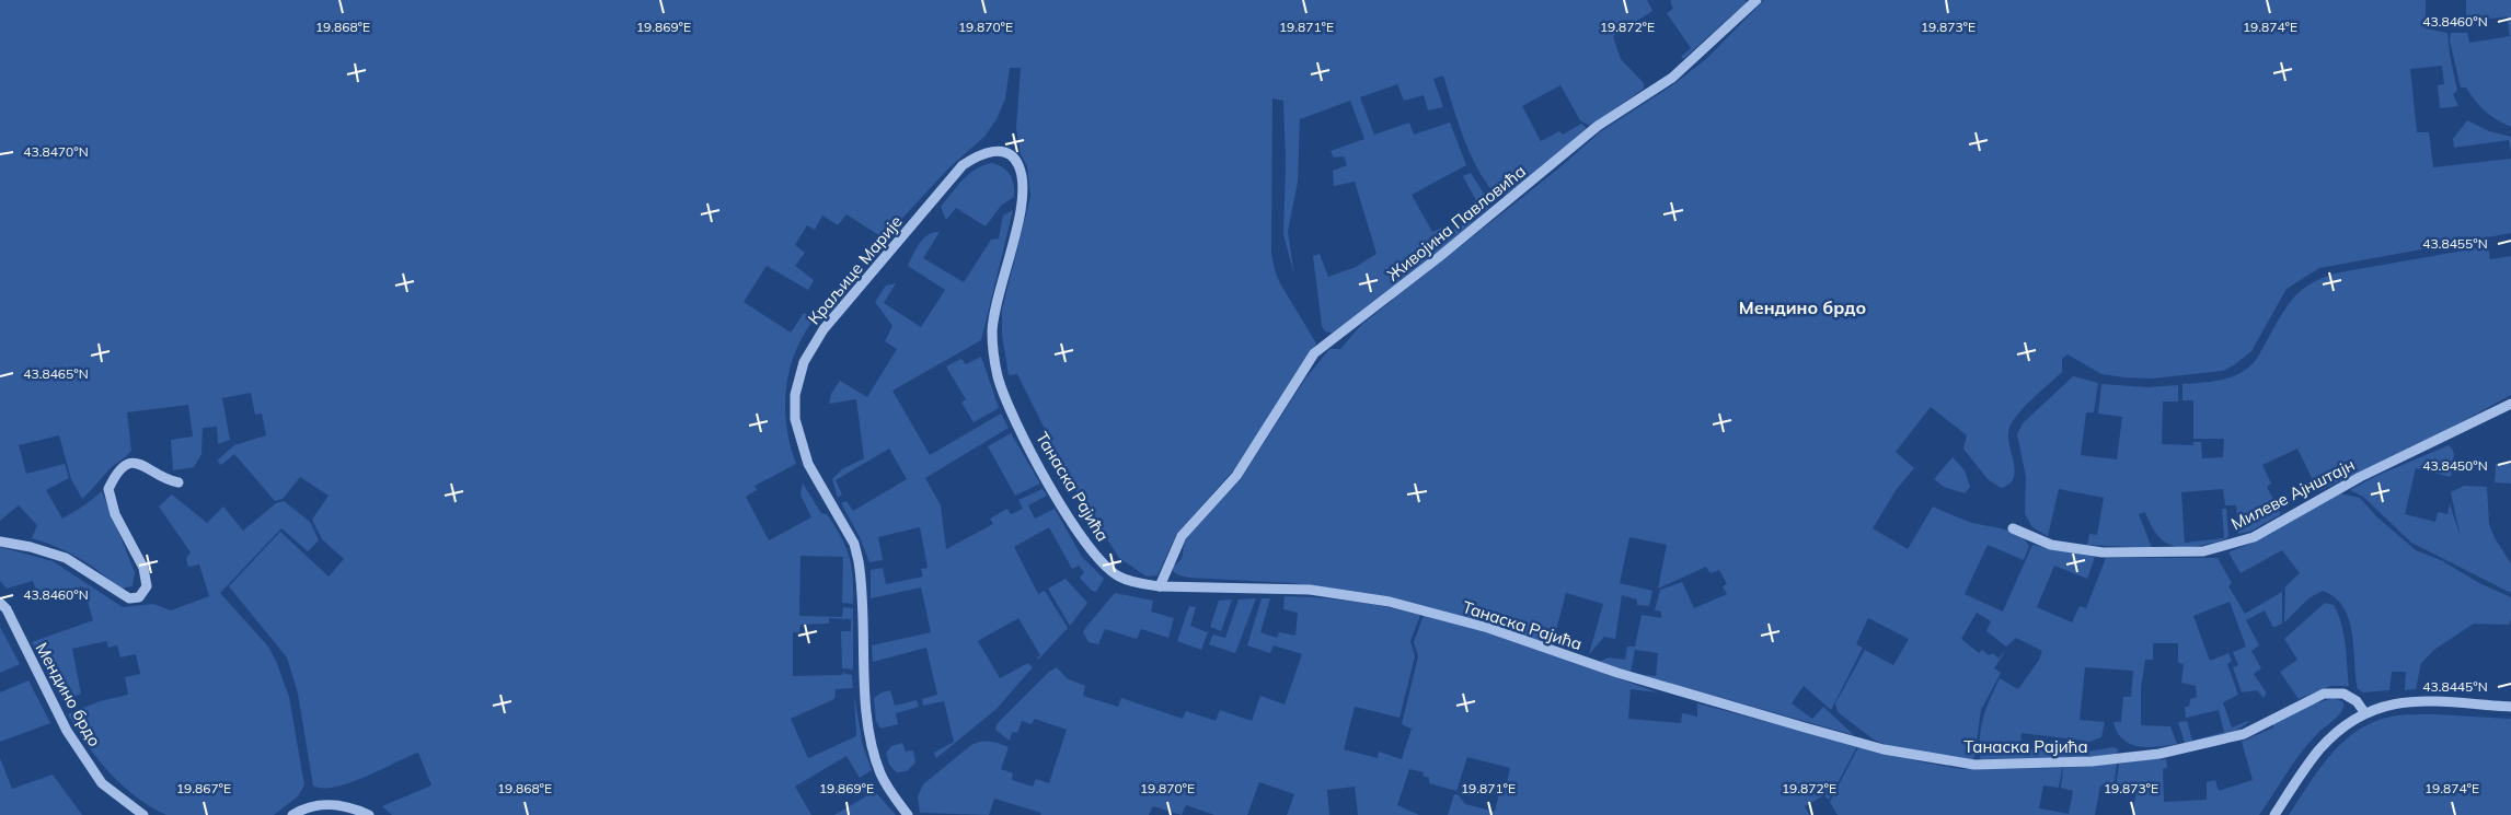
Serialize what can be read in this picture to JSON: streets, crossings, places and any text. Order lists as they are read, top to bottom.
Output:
{
  "streets": {
    "street": [
      "Живојина Павловића",
      "Краљице Марије",
      "Танаска Рајића",
      "Милеве Ајнштајн",
      "Мендино брдо"
    ]
  },
  "crossings": [
    ["Живојина Павловића", "Танаска Рајића"],
    ["Краљице Марије", "Танаска Рајића"]
  ],
  "districts": ["Мендино брдо"],
  "coordinates": [
    "43.8460°N",
    "19.868°E",
    "19.869°E",
    "19.870°E",
    "19.871°E",
    "19.872°E",
    "19.873°E",
    "19.874°E",
    "43.8470°N",
    "43.8455°N",
    "43.8465°N",
    "43.8450°N",
    "43.8445°N",
    "19.867°E"
  ]
}
